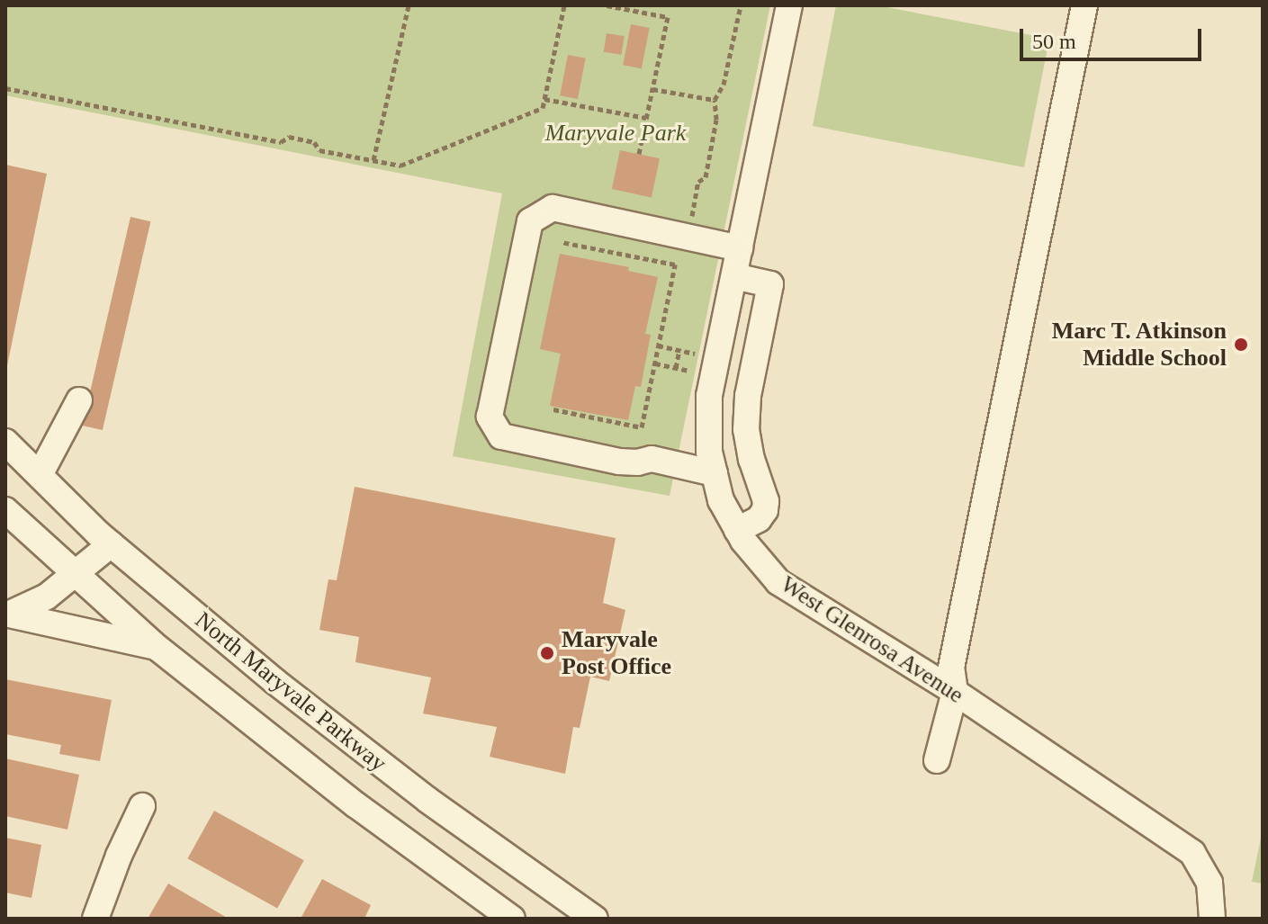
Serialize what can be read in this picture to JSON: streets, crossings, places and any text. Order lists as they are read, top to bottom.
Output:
{
  "streets": {
    "street": ["West Glenrosa Avenue", "North Maryvale Parkway"]
  },
  "parks": ["Maryvale Park"],
  "places": ["Marc T. Atkinson Middle School", "Maryvale Post Office"],
  "scale_bar": "50 m"
}
